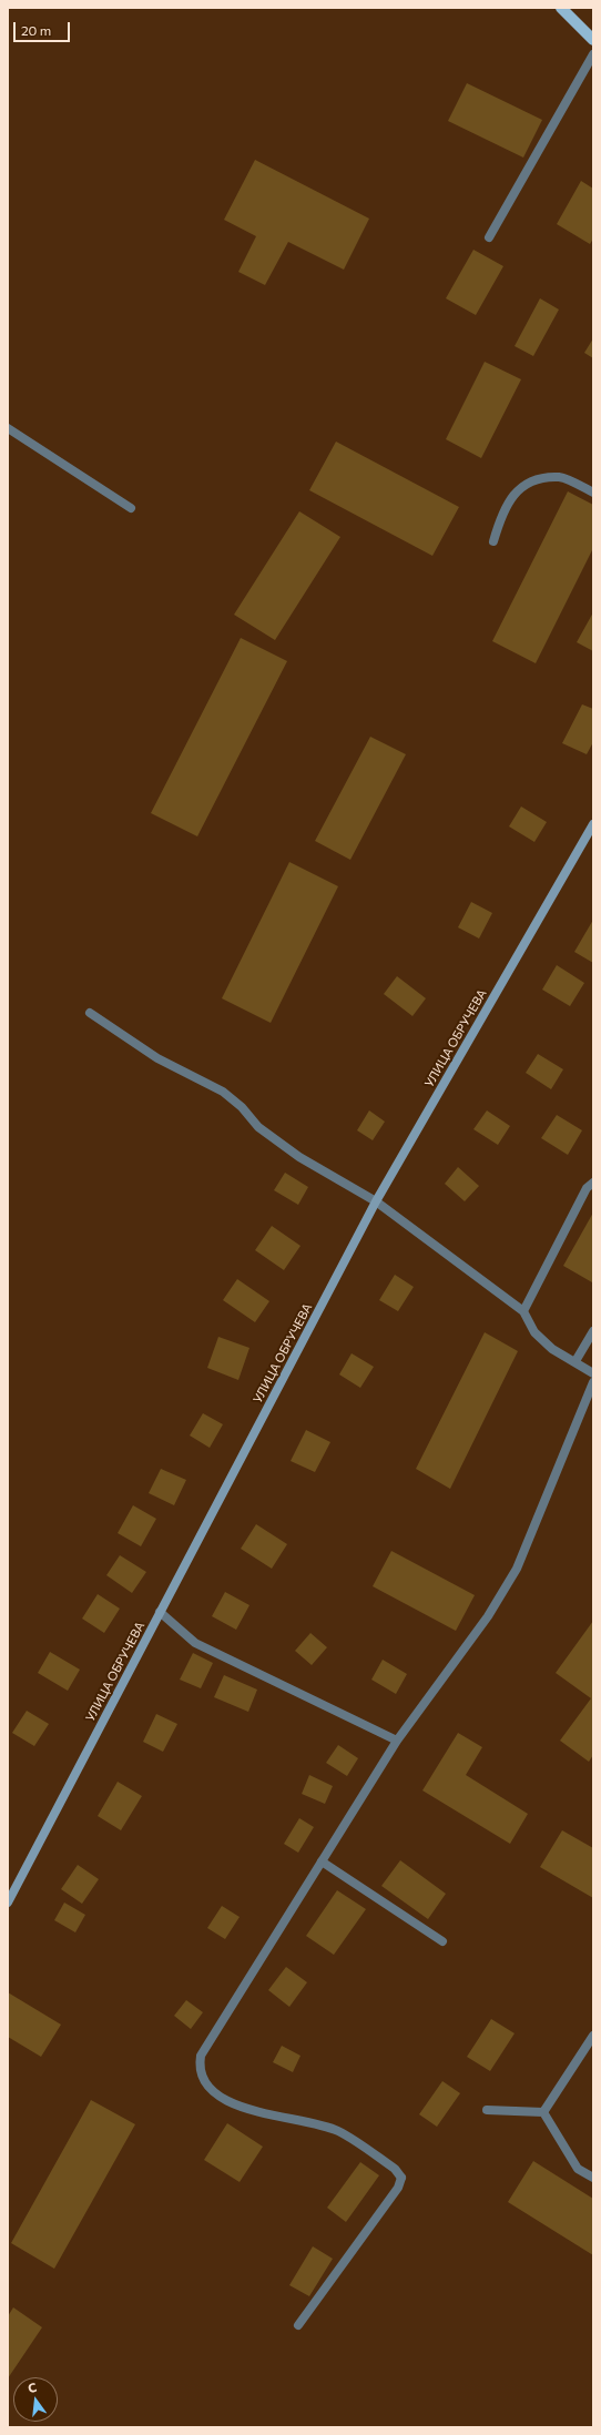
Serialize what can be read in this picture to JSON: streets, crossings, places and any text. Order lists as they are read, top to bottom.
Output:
{
  "streets": {
    "street": ["УЛИЦА ОБРУЧЕВА"]
  },
  "scale_bar": "20 m",
  "north": "top"
}
